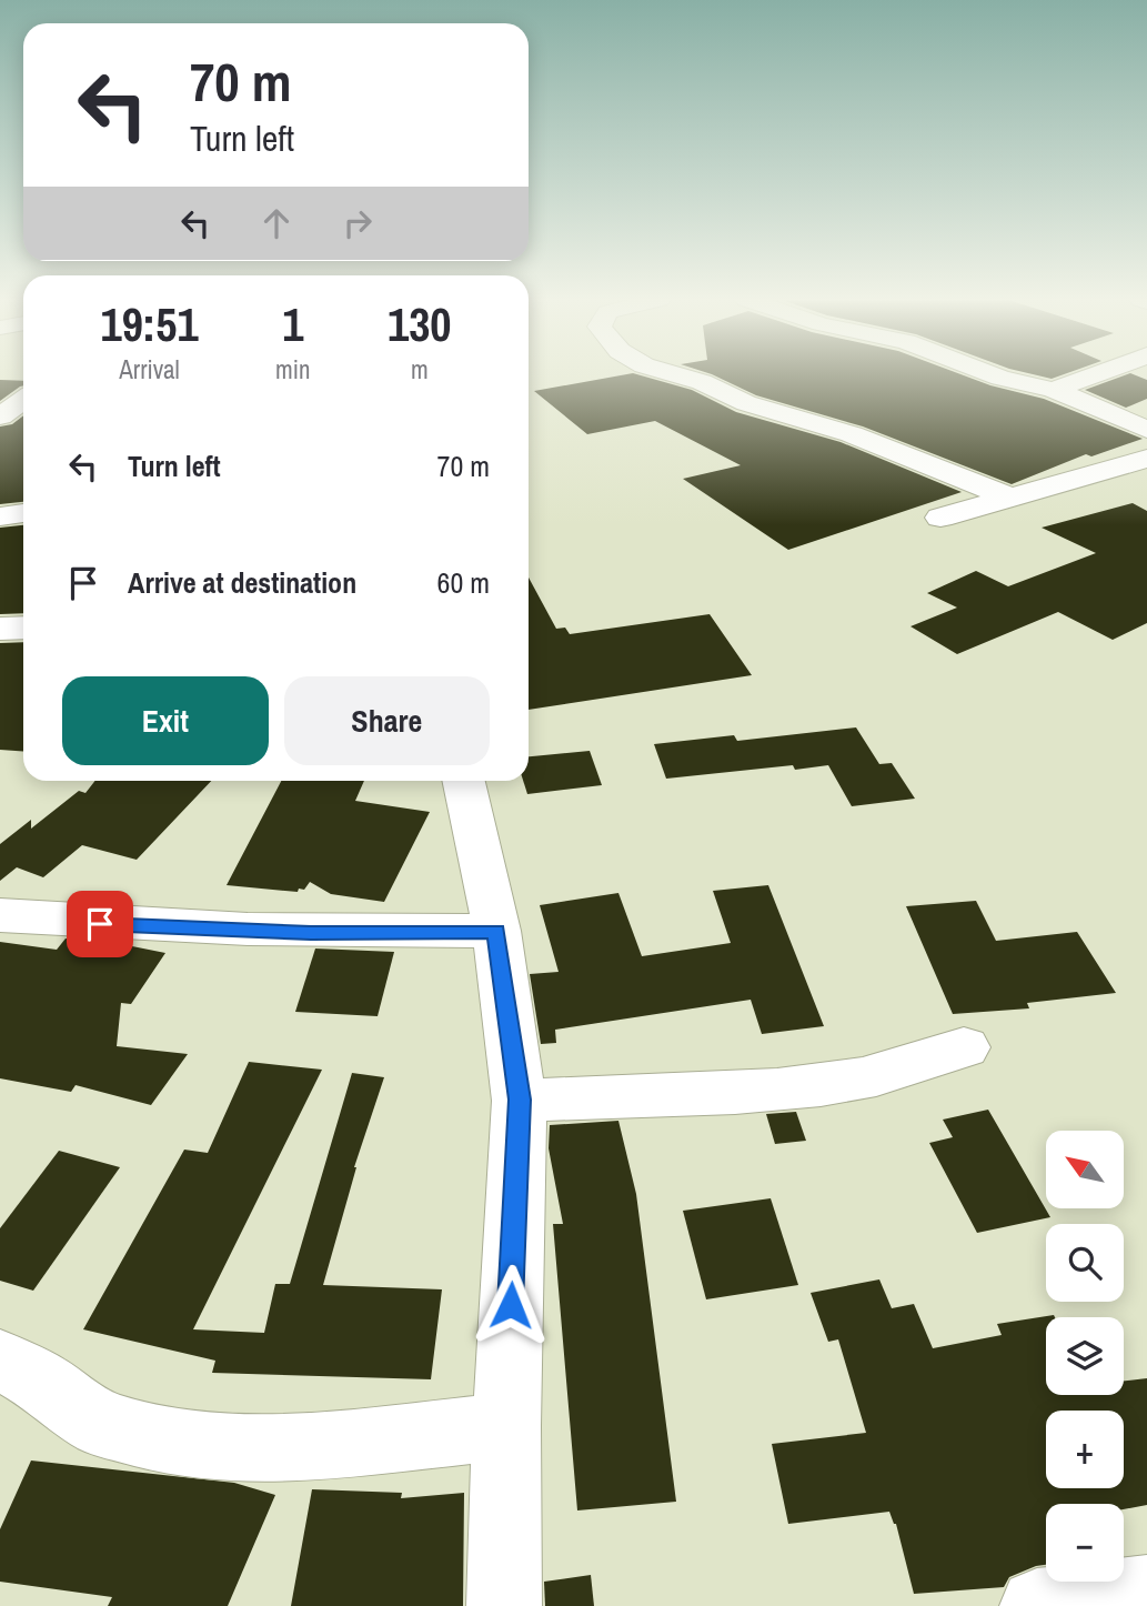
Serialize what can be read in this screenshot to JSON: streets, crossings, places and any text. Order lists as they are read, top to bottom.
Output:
{
  "north": "top left",
  "page": {
    "turn": ["70 m", "Turn left"],
    "eta": [
      "19:51",
      "Arrival",
      "1",
      "min",
      "130",
      "m"
    ],
    "list": [
      {
        "name": "Turn left",
        "value": "70 m"
      },
      {
        "name": "Arrive at destination",
        "value": "60 m"
      }
    ],
    "buttons": ["Exit", "Share"],
    "map_buttons": ["+", "−"]
  }
}
